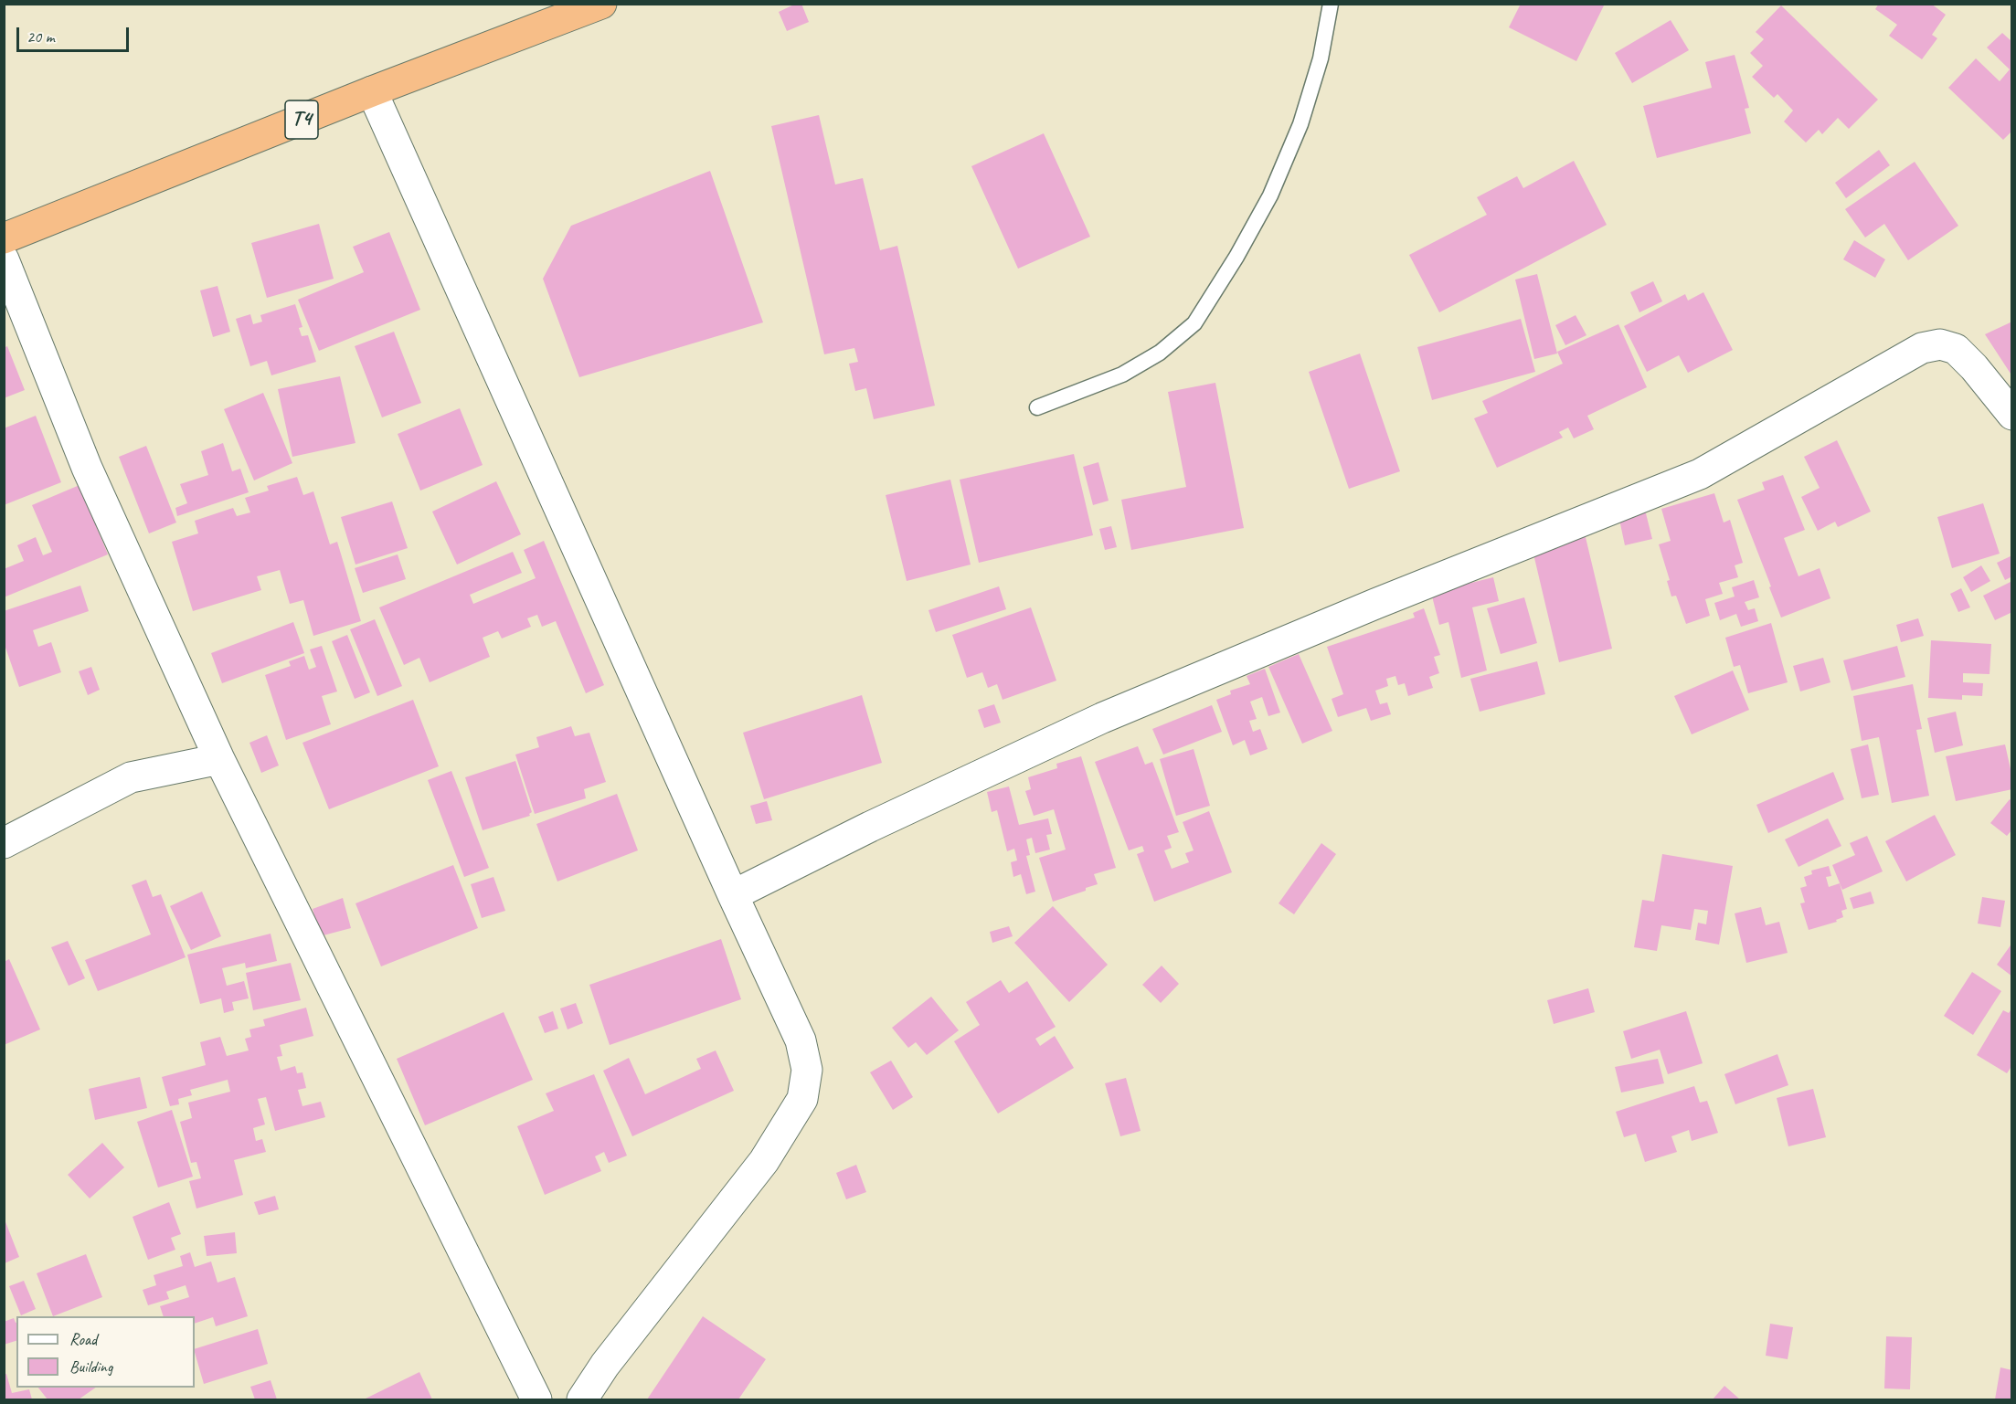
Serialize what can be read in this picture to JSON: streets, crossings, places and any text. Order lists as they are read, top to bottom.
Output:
{
  "streets": {
    "highway": ["T4"]
  },
  "legend": ["Road", "Building"],
  "scale_bar": "20 m"
}
